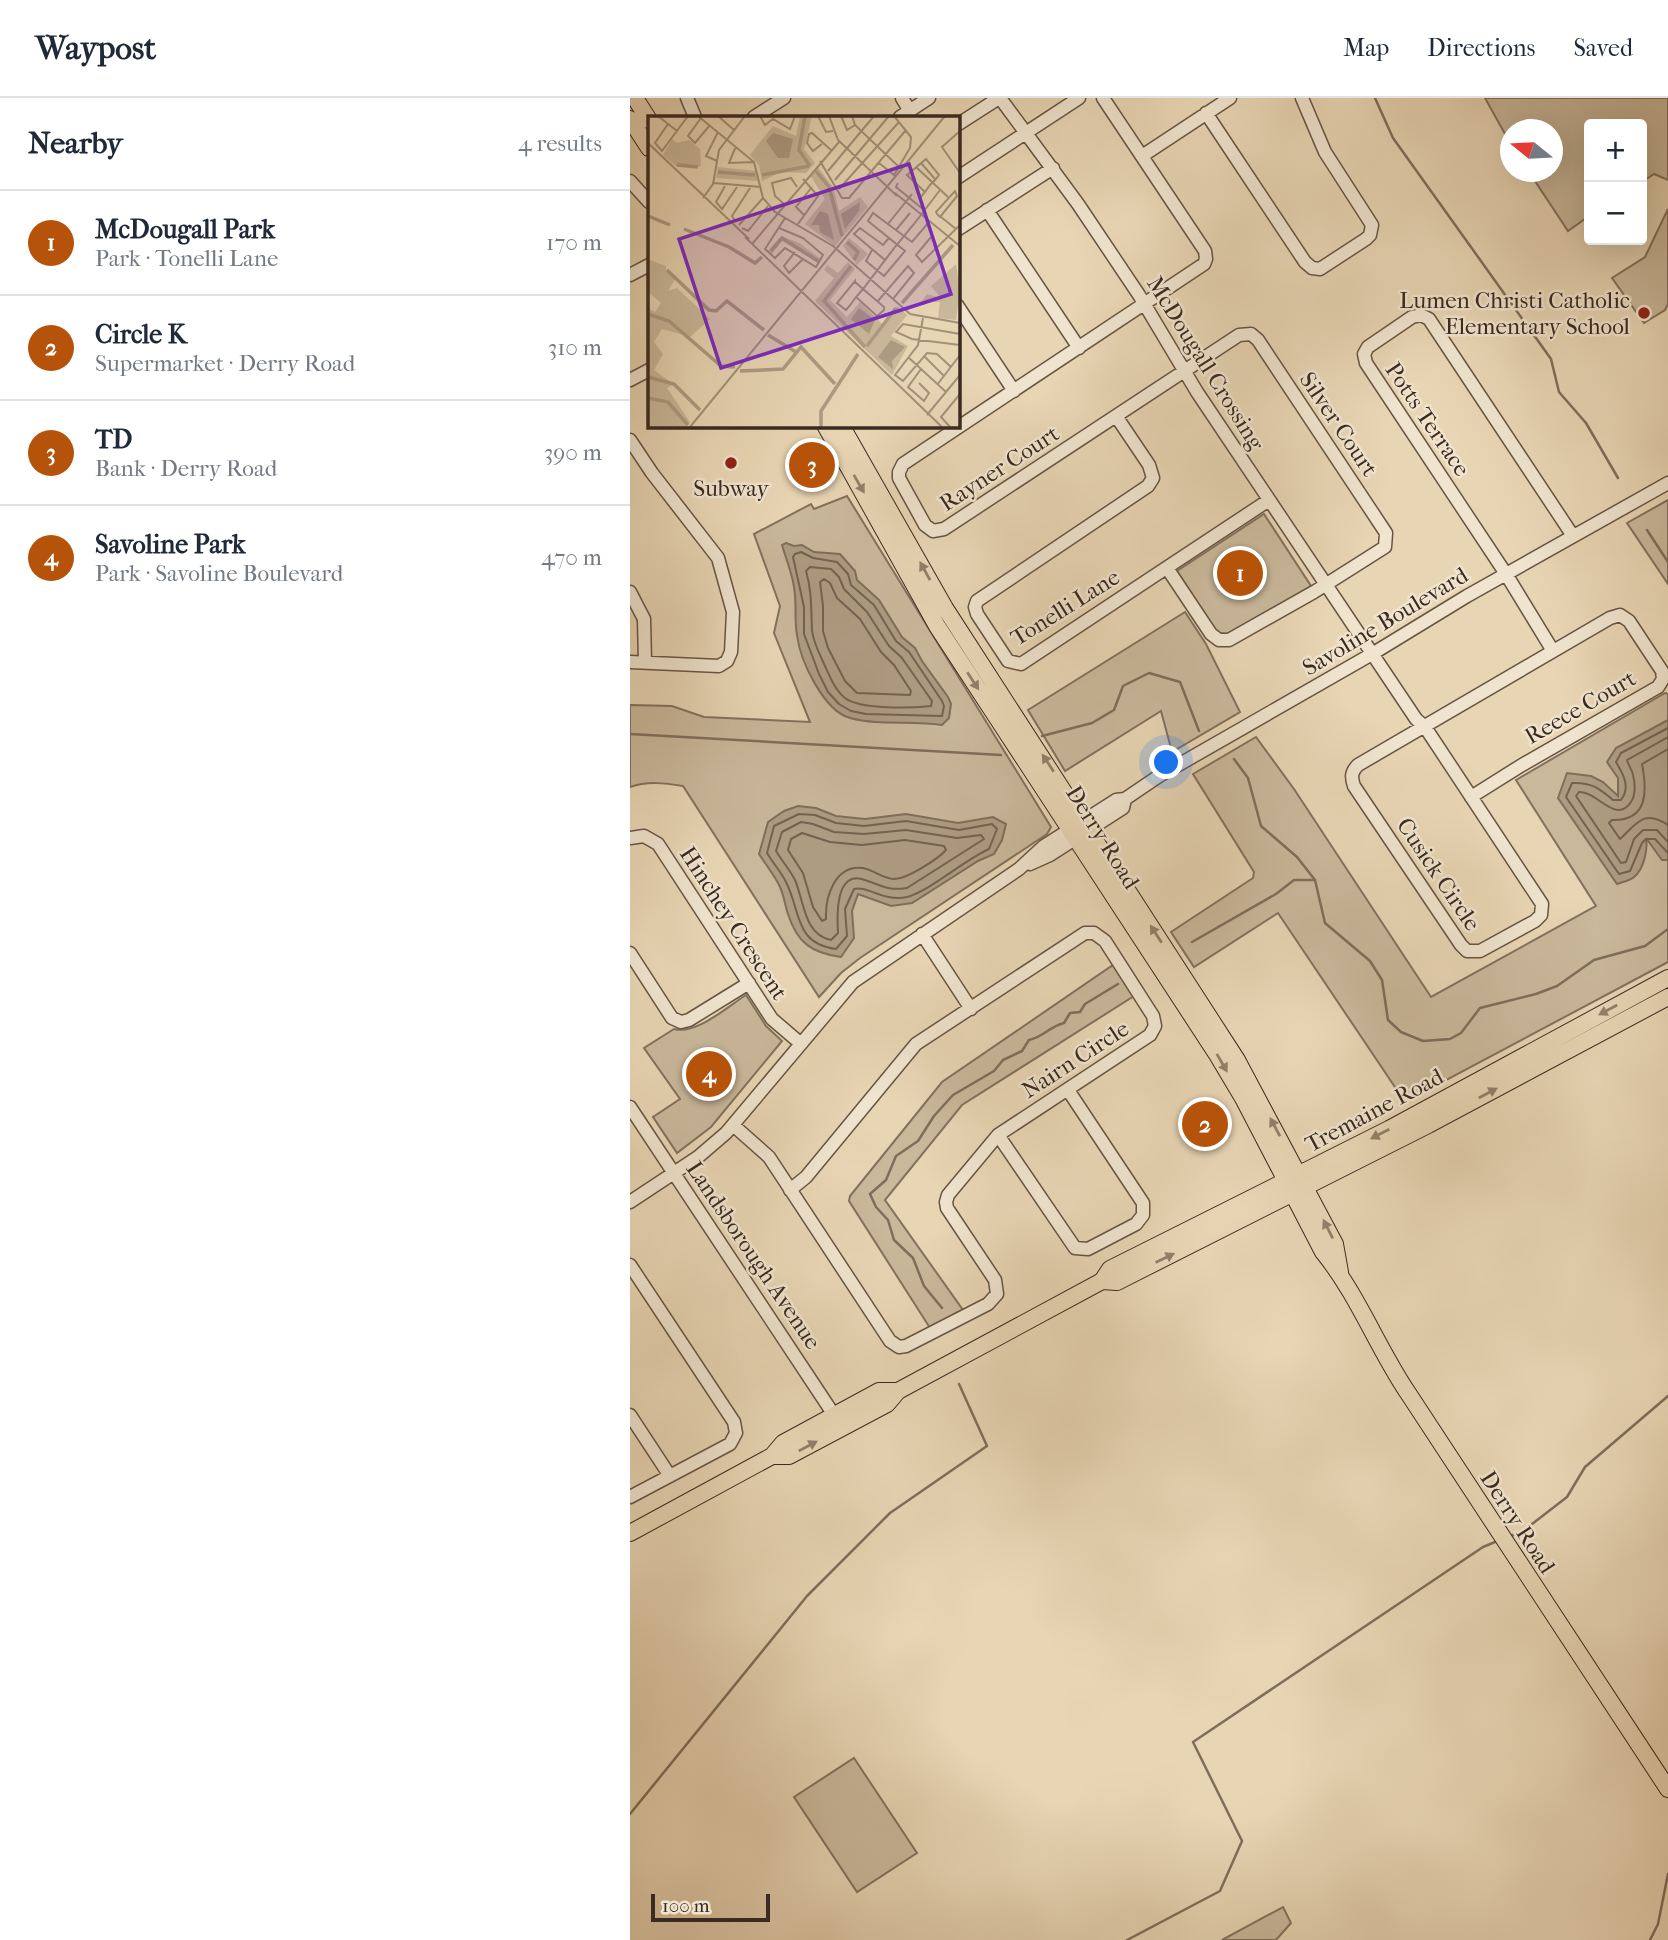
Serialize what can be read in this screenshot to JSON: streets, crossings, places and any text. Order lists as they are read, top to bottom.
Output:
{
  "streets": {
    "main road": ["Derry Road", "Tremaine Road"],
    "street": [
      "McDougall Crossing",
      "Potts Terrace",
      "Silver Court",
      "Rayner Court",
      "Tonelli Lane",
      "Savoline Boulevard",
      "Reece Court",
      "Cusick Circle",
      "Hinchey Crescent",
      "Nairn Circle",
      "Landsborough Avenue"
    ]
  },
  "crossings": [
    ["McDougall Crossing", "Silver Court"],
    ["McDougall Crossing", "Rayner Court"],
    ["McDougall Crossing", "Tonelli Lane"],
    ["McDougall Crossing", "Savoline Boulevard"],
    ["McDougall Crossing", "Cusick Circle"],
    ["Potts Terrace", "Savoline Boulevard"],
    ["Potts Terrace", "Reece Court"],
    ["Silver Court", "Rayner Court"],
    ["Rayner Court", "Tonelli Lane"],
    ["Savoline Boulevard", "Derry Road"],
    ["Savoline Boulevard", "Cusick Circle"],
    ["Savoline Boulevard", "Hinchey Crescent"],
    ["Savoline Boulevard", "Nairn Circle"],
    ["Savoline Boulevard", "Landsborough Avenue"],
    ["Reece Court", "Cusick Circle"],
    ["Derry Road", "Tremaine Road"],
    ["Tremaine Road", "Landsborough Avenue"]
  ],
  "places": ["Lumen Christi Catholic Elementary School", "Subway"],
  "scale_bar": "100 m",
  "north": "left",
  "page": {
    "header": "Waypost",
    "nav": ["Map", "Directions", "Saved"],
    "heading": ["Nearby", "4 results"],
    "map_buttons": ["+", "−"],
    "list": [
      {
        "mark": "1",
        "name": "McDougall Park",
        "note": "Park · Tonelli Lane",
        "value": "170 m"
      },
      {
        "mark": "2",
        "name": "Circle K",
        "note": "Supermarket · Derry Road",
        "value": "310 m"
      },
      {
        "mark": "3",
        "name": "TD",
        "note": "Bank · Derry Road",
        "value": "390 m"
      },
      {
        "mark": "4",
        "name": "Savoline Park",
        "note": "Park · Savoline Boulevard",
        "value": "470 m"
      }
    ],
    "pins": [
      "3",
      "1",
      "4",
      "2"
    ],
    "scale": "100 m"
  }
}
